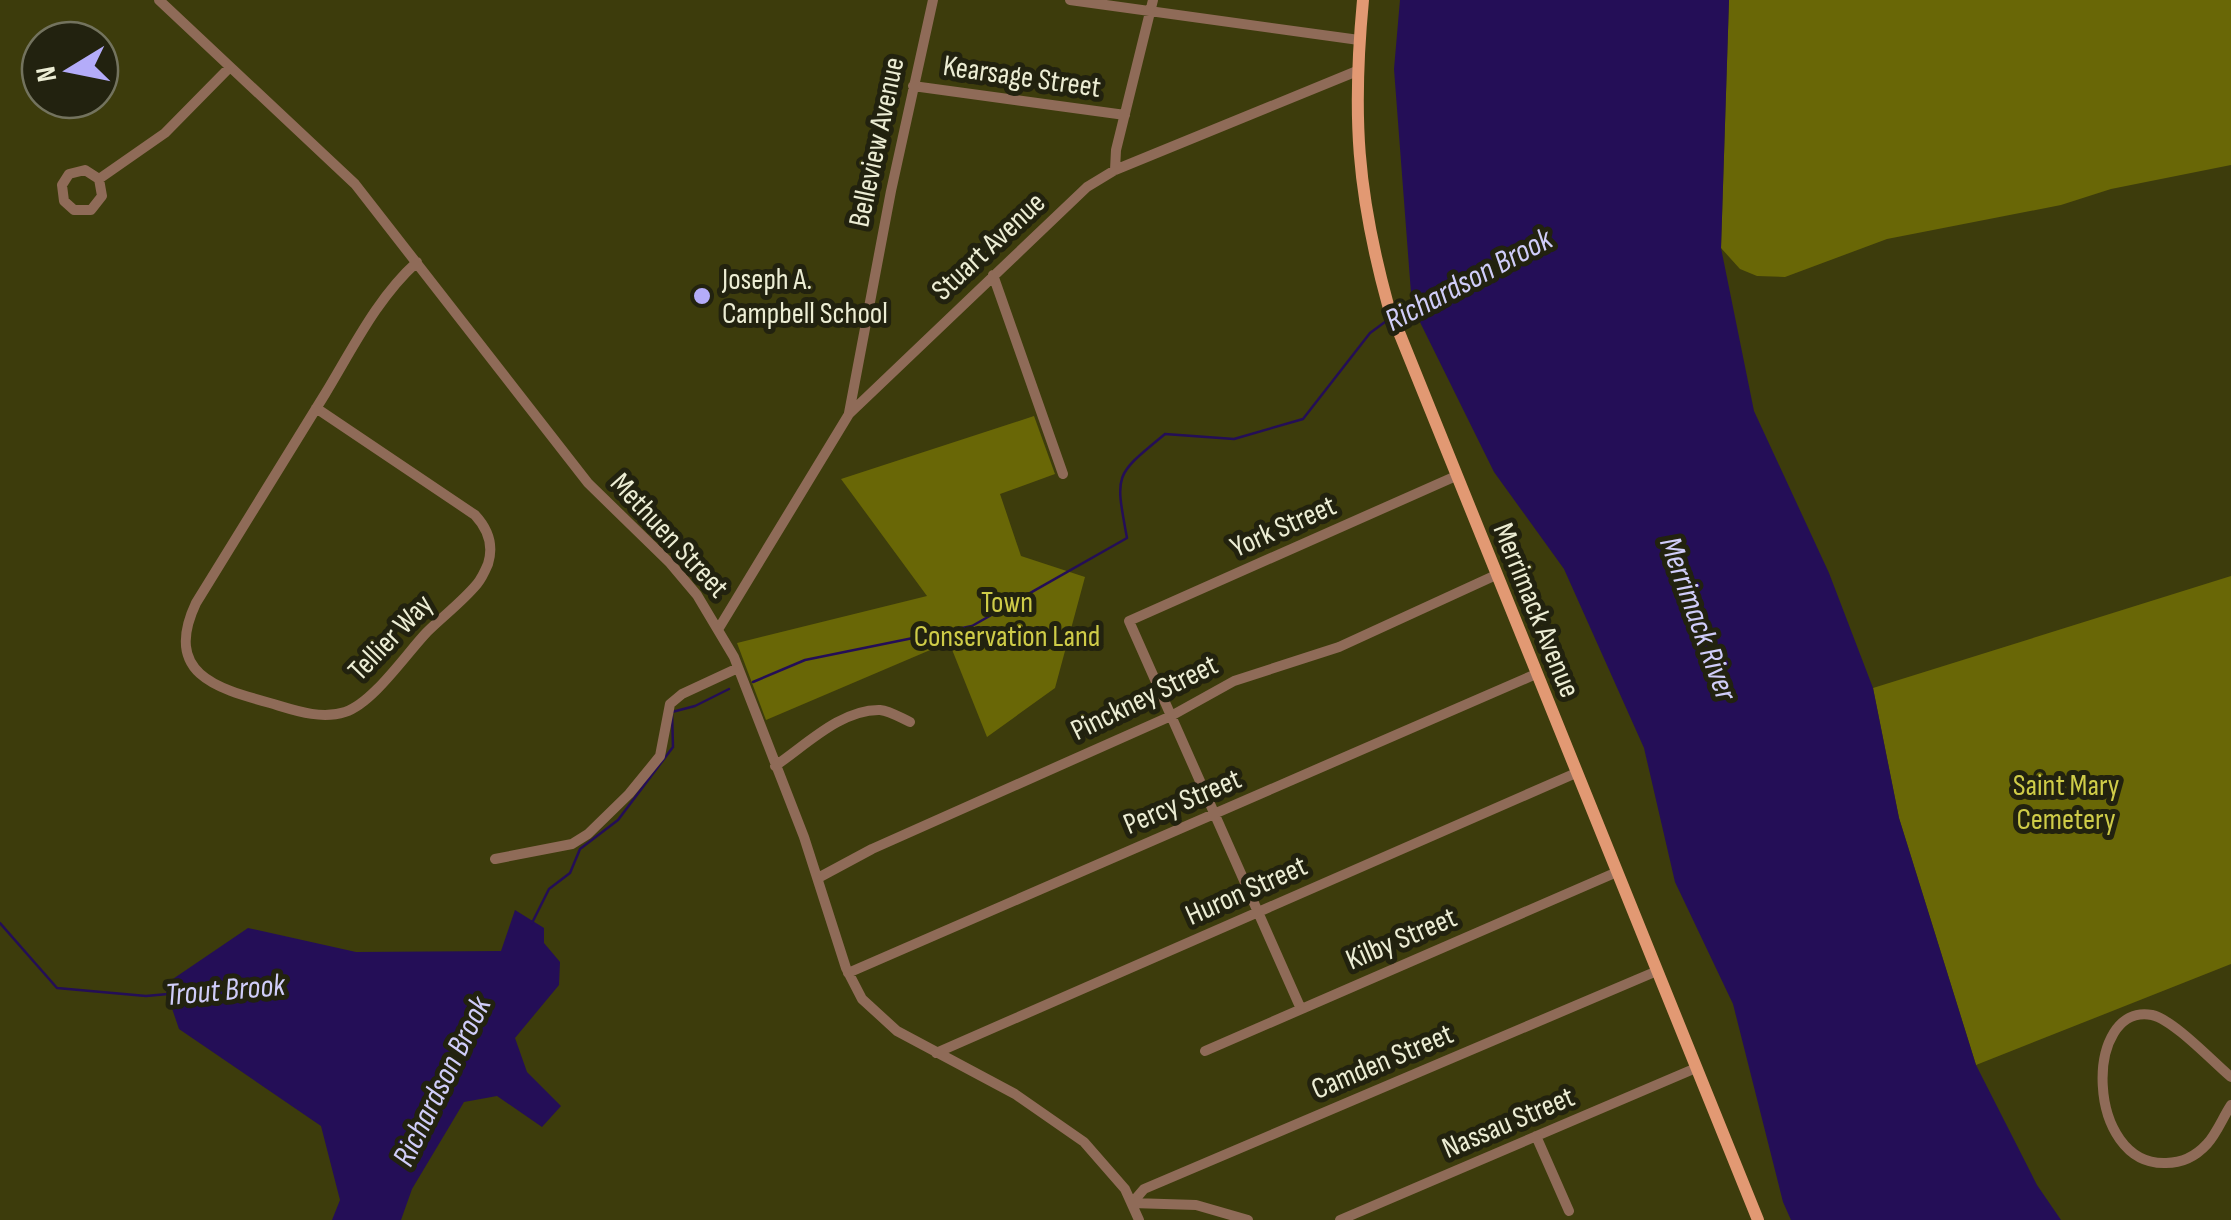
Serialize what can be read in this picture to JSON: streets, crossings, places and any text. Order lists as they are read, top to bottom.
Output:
{
  "streets": {
    "main road": ["Merrimack Avenue"],
    "street": [
      "Kearsage Street",
      "Belleview Avenue",
      "Stuart Avenue",
      "York Street",
      "Methuen Street",
      "Tellier Way",
      "Pinckney Street",
      "Percy Street",
      "Huron Street",
      "Kilby Street",
      "Camden Street",
      "Nassau Street"
    ]
  },
  "crossings": [
    ["Kearsage Street", "Belleview Avenue"],
    ["Belleview Avenue", "Stuart Avenue"],
    ["Stuart Avenue", "Methuen Street"],
    ["Stuart Avenue", "Merrimack Avenue"],
    ["York Street", "Merrimack Avenue"],
    ["York Street", "Pinckney Street"],
    ["Methuen Street", "Tellier Way"],
    ["Methuen Street", "Pinckney Street"],
    ["Methuen Street", "Percy Street"],
    ["Methuen Street", "Huron Street"],
    ["Methuen Street", "Camden Street"],
    ["Merrimack Avenue", "Pinckney Street"],
    ["Merrimack Avenue", "Percy Street"],
    ["Merrimack Avenue", "Huron Street"],
    ["Merrimack Avenue", "Kilby Street"],
    ["Merrimack Avenue", "Camden Street"],
    ["Merrimack Avenue", "Nassau Street"]
  ],
  "water": ["Richardson Brook", "Merrimack River", "Trout Brook"],
  "parks": ["Town Conservation Land", "Saint Mary Cemetery"],
  "places": ["Joseph A. Campbell School"],
  "north": "left"
}
